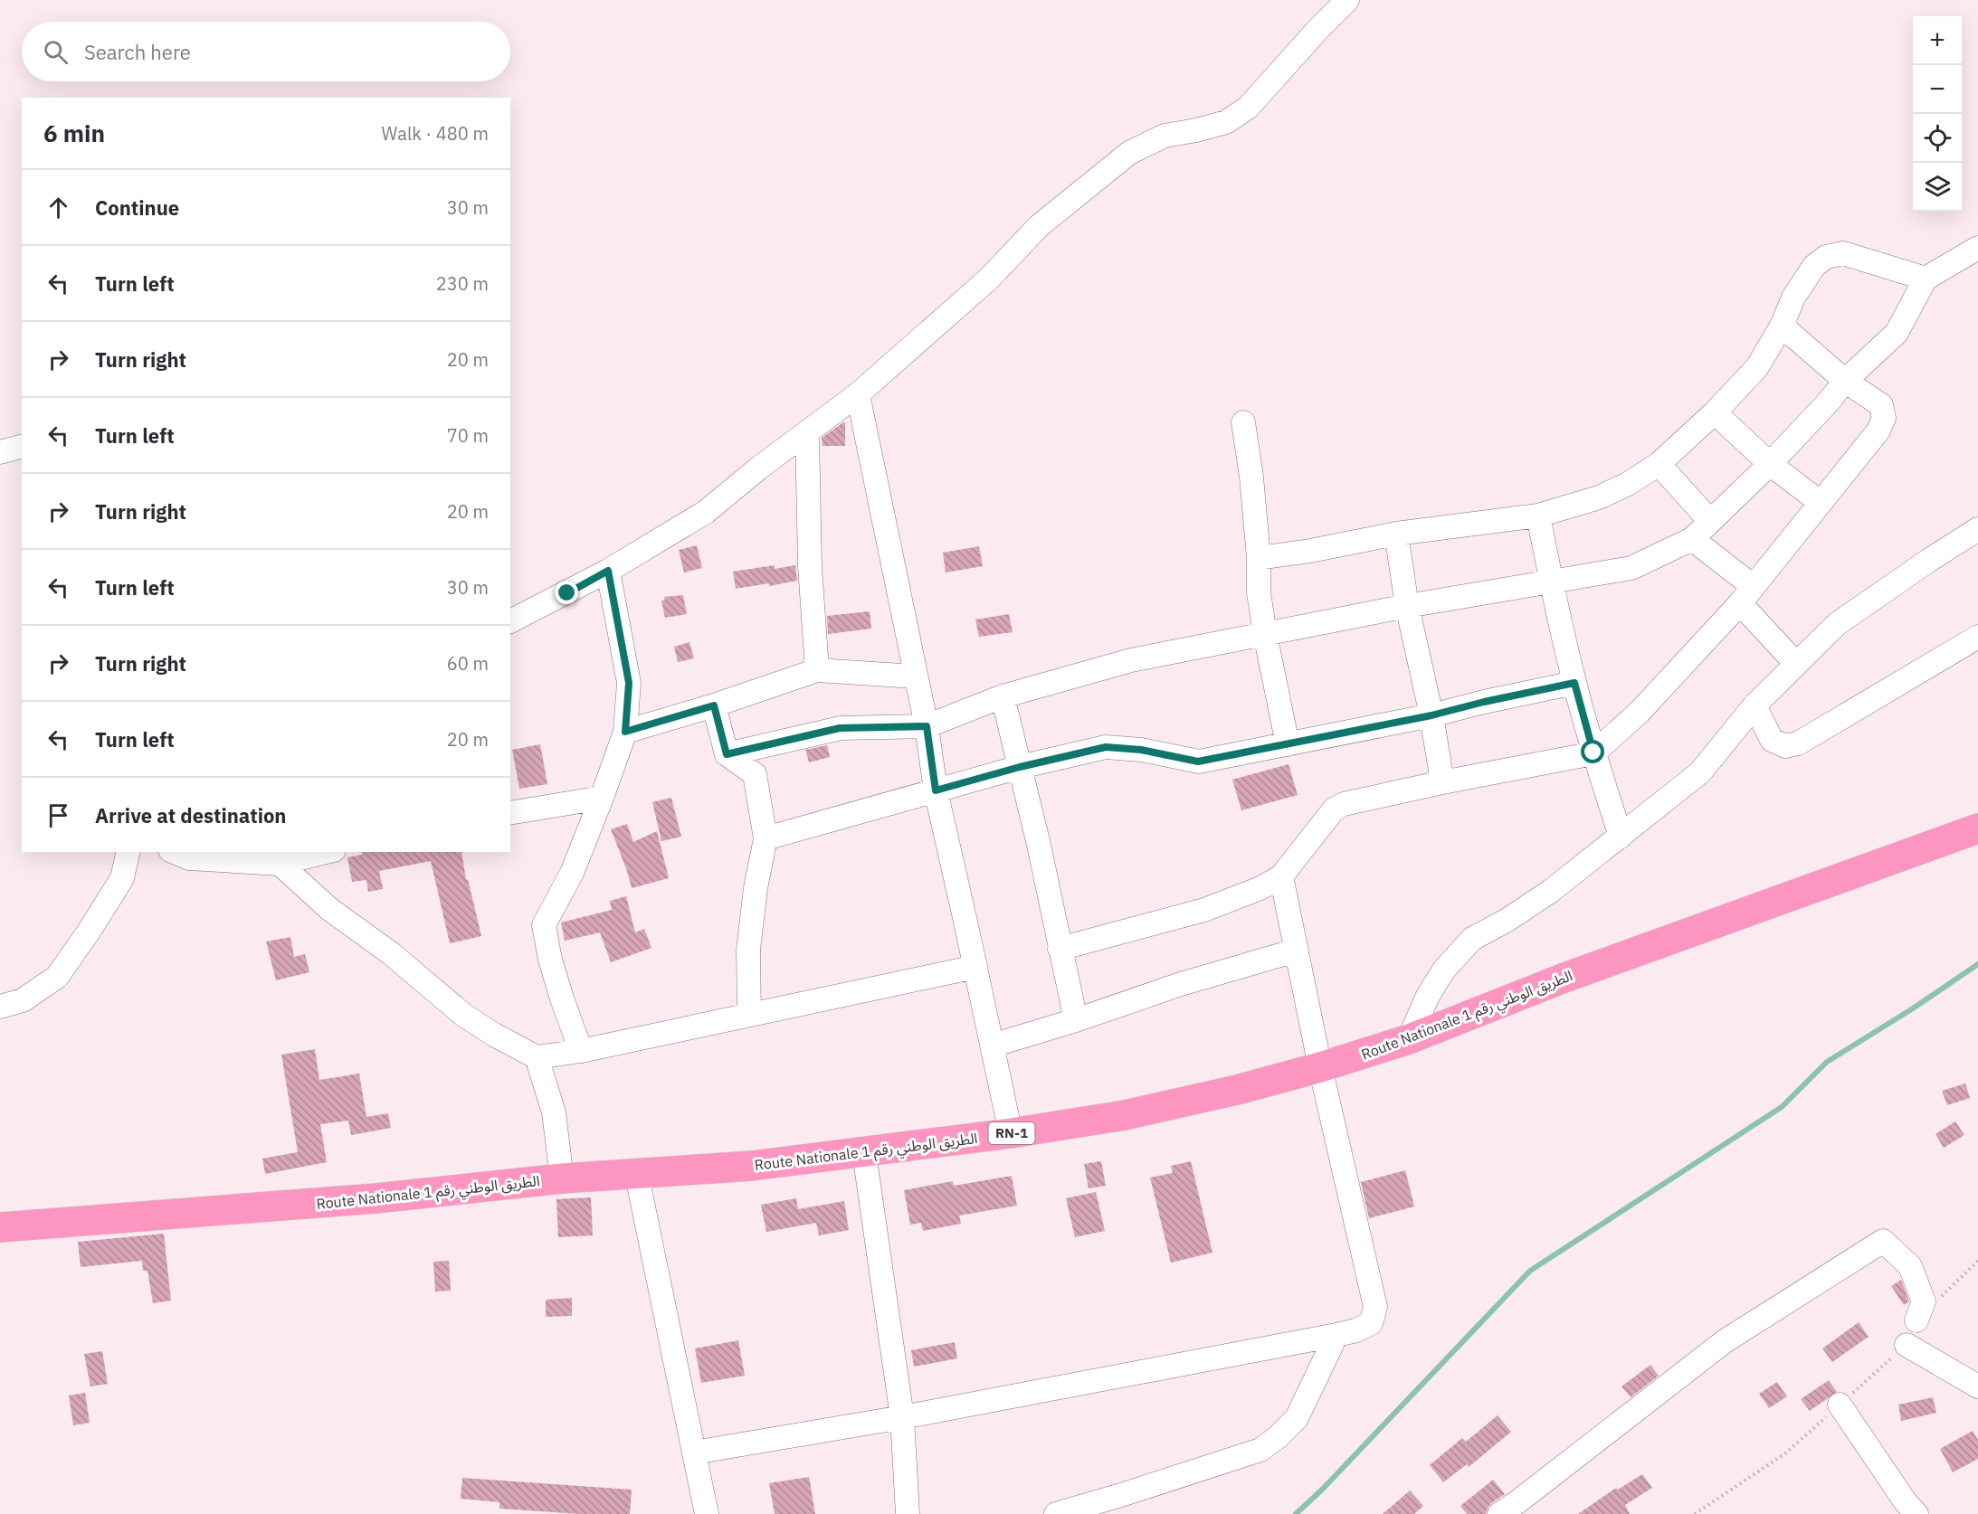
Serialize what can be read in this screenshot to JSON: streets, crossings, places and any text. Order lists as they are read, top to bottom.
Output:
{
  "streets": {
    "highway": ["Route Nationale الطريق الوطني رقم 1", "RN-1"]
  },
  "page": {
    "map_buttons": ["+", "−"],
    "search": "Search here",
    "heading": ["6 min", "Walk · 480 m"],
    "list": [
      ["Continue", "30 m"],
      ["Turn left", "230 m"],
      ["Turn right", "20 m"],
      ["Turn left", "70 m"],
      ["Turn right", "20 m"],
      ["Turn left", "30 m"],
      ["Turn right", "60 m"],
      ["Turn left", "20 m"],
      "Arrive at destination"
    ]
  }
}
